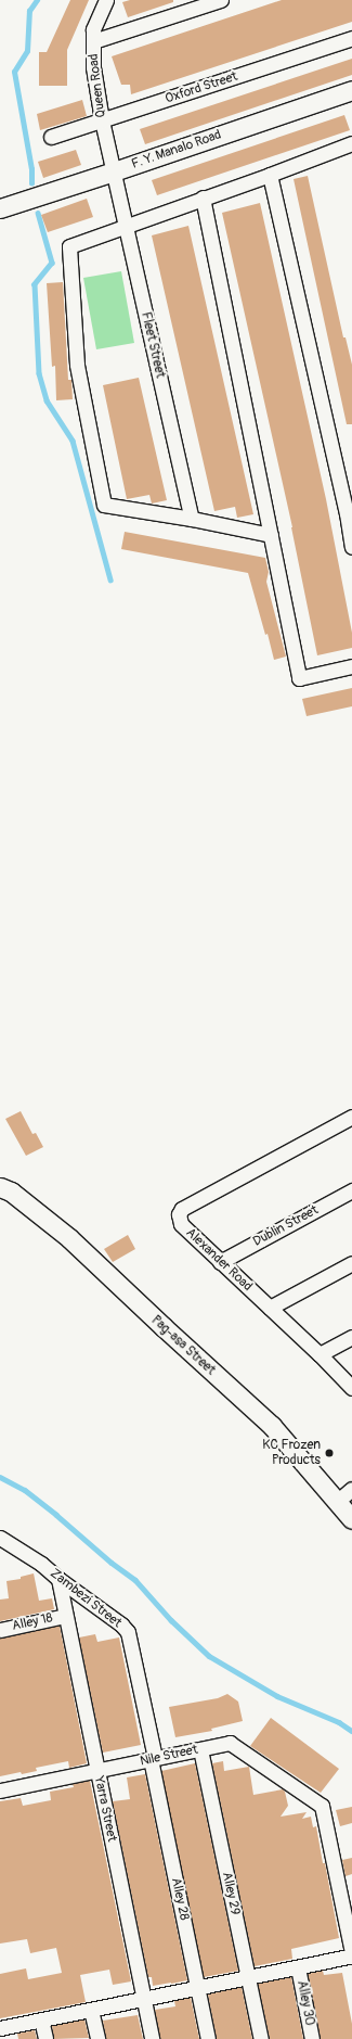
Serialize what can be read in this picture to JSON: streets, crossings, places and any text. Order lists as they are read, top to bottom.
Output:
{
  "streets": {
    "street": [
      "Queen Road",
      "Oxford Street",
      "F. Y. Manalo Road",
      "Fleet Street",
      "Dublin Street",
      "Alexander Road",
      "Pag-asa Street",
      "Zambezi Street",
      "Alley 18",
      "Nile Street",
      "Yarra Street",
      "Alley 29",
      "Alley 28",
      "Alley 30"
    ]
  },
  "crossings": [
    ["Queen Road", "Oxford Street"],
    ["Queen Road", "F. Y. Manalo Road"],
    ["Queen Road", "Fleet Street"],
    ["F. Y. Manalo Road", "Fleet Street"],
    ["Dublin Street", "Alexander Road"],
    ["Zambezi Street", "Nile Street"],
    ["Zambezi Street", "Yarra Street"],
    ["Zambezi Street", "Alley 28"],
    ["Alley 18", "Yarra Street"],
    ["Nile Street", "Yarra Street"],
    ["Nile Street", "Alley 29"],
    ["Nile Street", "Alley 28"]
  ],
  "places": ["KC Frozen Products"]
}
